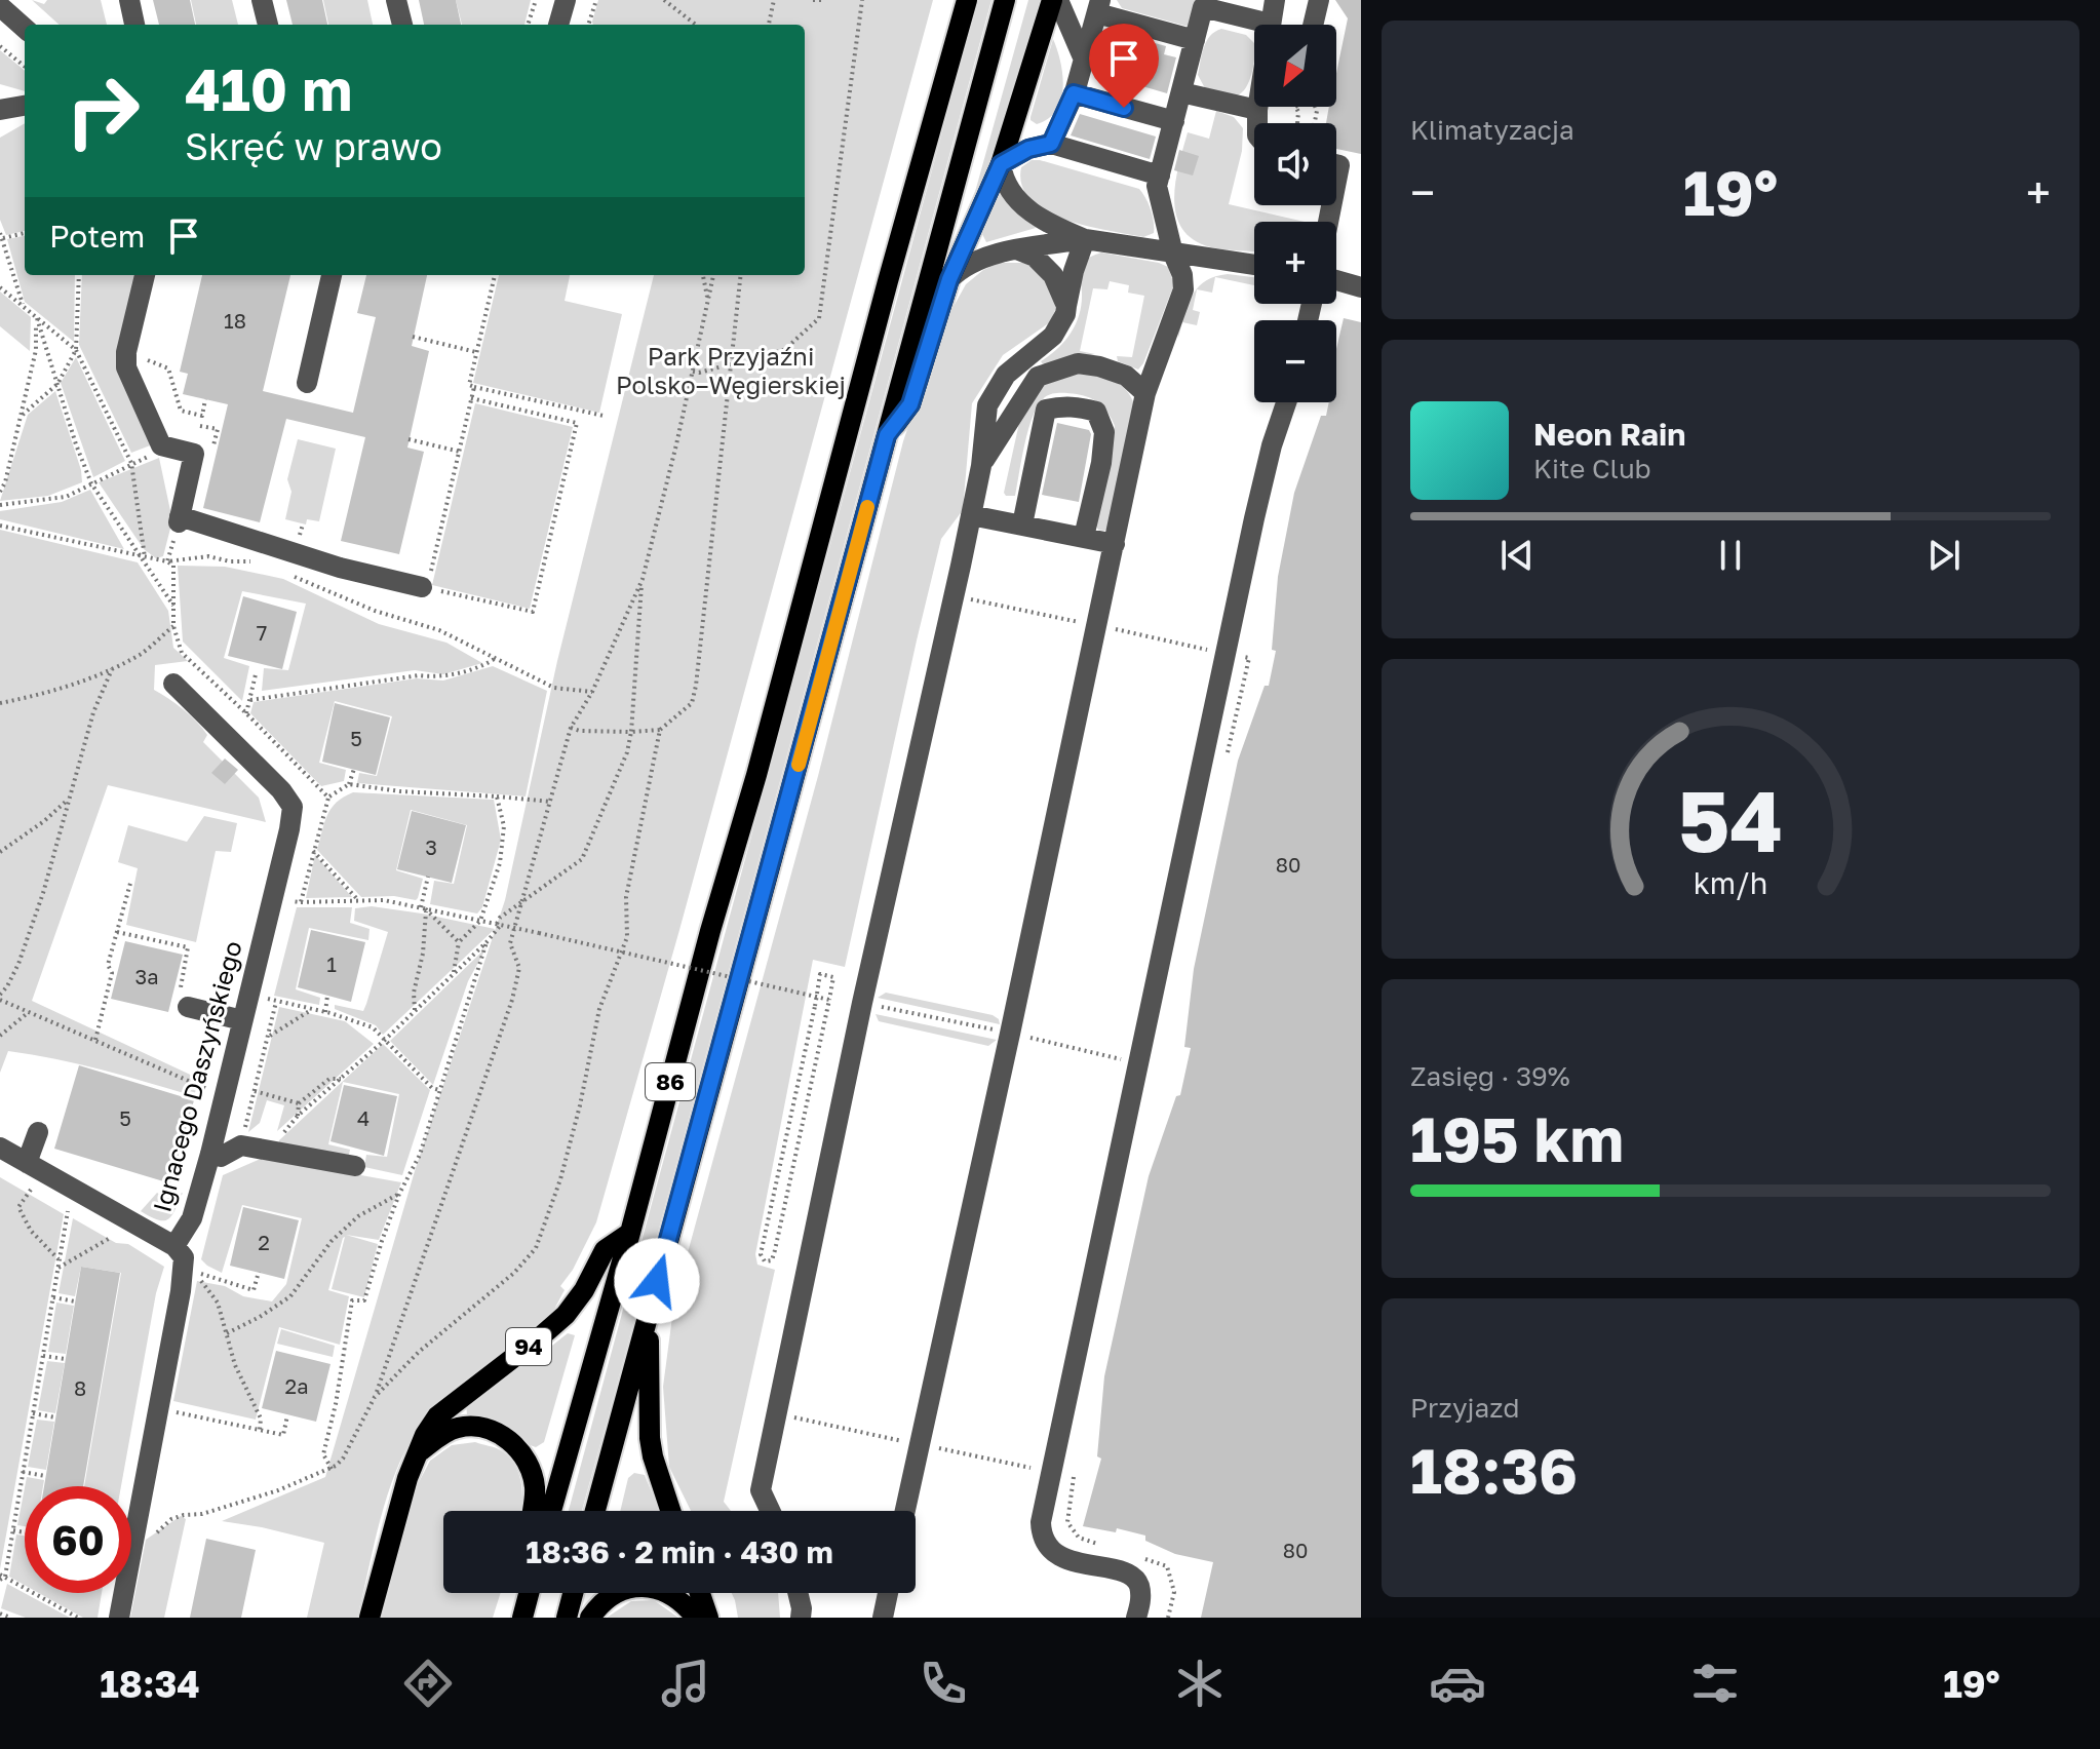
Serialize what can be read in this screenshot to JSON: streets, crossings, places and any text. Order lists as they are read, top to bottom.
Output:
{
  "streets": {
    "main road": ["86", "94"],
    "street": ["Ignacego Daszyńskiego"]
  },
  "crossings": [
    ["86", "94"]
  ],
  "parks": ["Park Przyjaźni Polsko–Węgierskiej"],
  "house_numbers": [
    "18",
    "7",
    "5",
    "3",
    "80",
    "1",
    "3a",
    "5",
    "4",
    "2",
    "2a",
    "8",
    "80"
  ],
  "north": "bottom left",
  "page": {
    "tile": [
      "Klimatyzacja",
      ["Zasięg · 39%", "195 km"],
      ["Przyjazd", "18:36"]
    ],
    "map_buttons": ["+", "−"],
    "turn": ["410 m", "Skręć w prawo"],
    "heat": ["−", "19°", "+"],
    "then": "Potem",
    "song": ["Neon Rain", "Kite Club"],
    "limit": "60",
    "trip": "18:36 · 2 min · 430 m",
    "tabs": ["18:34", "19°"],
    "gauge": ["54", "km/h"]
  }
}
